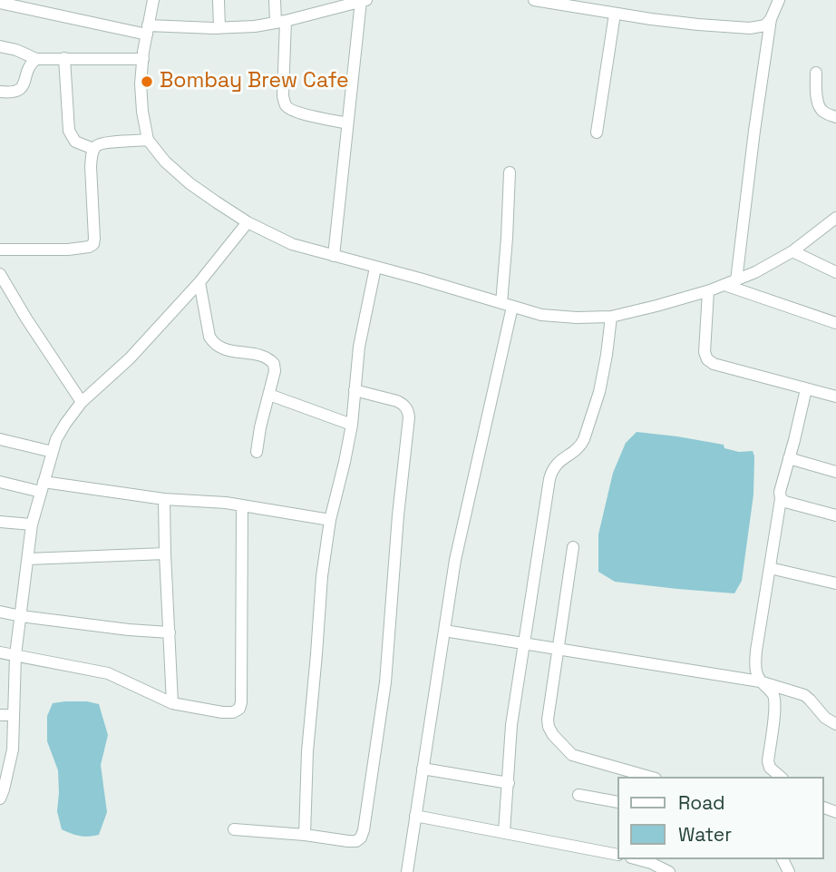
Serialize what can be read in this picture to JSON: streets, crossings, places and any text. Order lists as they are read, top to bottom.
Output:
{
  "places": ["Bombay Brew Cafe"],
  "legend": ["Road", "Water"]
}
